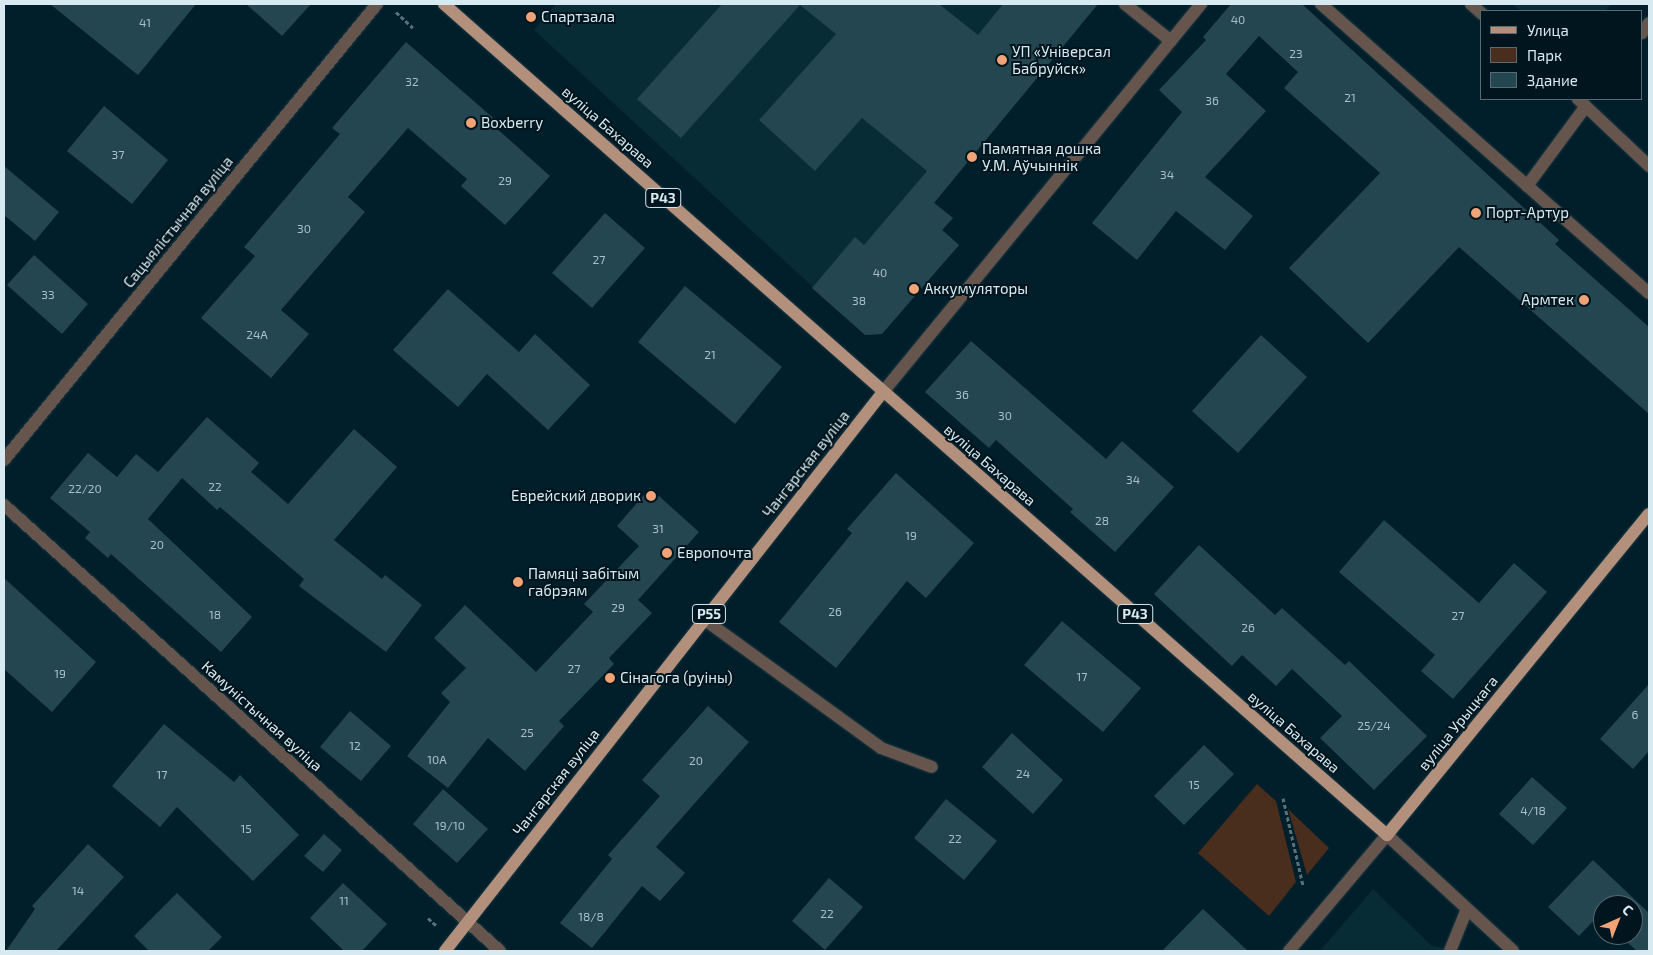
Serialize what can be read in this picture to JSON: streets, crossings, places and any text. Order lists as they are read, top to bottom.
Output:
{
  "streets": {
    "main road": [
      "вуліца Бахарава",
      "Р43",
      "Чангарская вуліца",
      "Р55",
      "вуліца Урыцкага"
    ],
    "street": ["Сацыялістычная вуліца", "Камуністычная вуліца"]
  },
  "crossings": [
    ["вуліца Бахарава", "Чангарская вуліца"],
    ["вуліца Бахарава", "вуліца Урыцкага"],
    ["Чангарская вуліца", "Камуністычная вуліца"]
  ],
  "places": [
    "Спартзала",
    "УП «Універсал Бабруйск»",
    "Boxberry",
    "Памятная дошка У.М. Аўчыннік",
    "Порт-Артур",
    "Аккумуляторы",
    "Армтек",
    "Еврейский дворик",
    "Европочта",
    "Памяці забітым габрэям",
    "Сінагога (руіны)"
  ],
  "house_numbers": [
    "40",
    "41",
    "23",
    "32",
    "21",
    "36",
    "37",
    "34",
    "29",
    "30",
    "27",
    "40",
    "33",
    "38",
    "24А",
    "21",
    "36",
    "30",
    "34",
    "22",
    "22/20",
    "28",
    "31",
    "19",
    "20",
    "29",
    "26",
    "18",
    "27",
    "26",
    "27",
    "19",
    "17",
    "6",
    "25/24",
    "25",
    "12",
    "10А",
    "20",
    "24",
    "17",
    "15",
    "4/18",
    "19/10",
    "15",
    "22",
    "14",
    "11",
    "22",
    "18/8"
  ],
  "legend": ["Улица", "Парк", "Здание"],
  "north": "top right"
}
